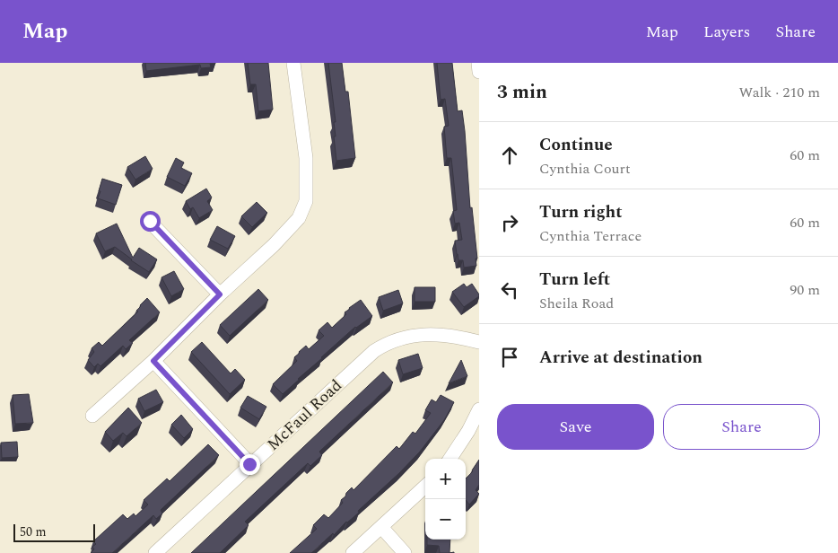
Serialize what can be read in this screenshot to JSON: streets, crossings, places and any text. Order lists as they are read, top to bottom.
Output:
{
  "streets": {
    "street": ["McFaul Road"]
  },
  "scale_bar": "50 m",
  "page": {
    "header": "Map",
    "nav": ["Map", "Layers", "Share"],
    "heading": ["3 min", "Walk · 210 m"],
    "list": [
      ["Continue", "Cynthia Court", "60 m"],
      ["Turn right", "Cynthia Terrace", "60 m"],
      ["Turn left", "Sheila Road", "90 m"],
      "Arrive at destination"
    ],
    "buttons": ["Save", "Share"],
    "map_buttons": ["+", "−"],
    "scale": "50 m"
  }
}
